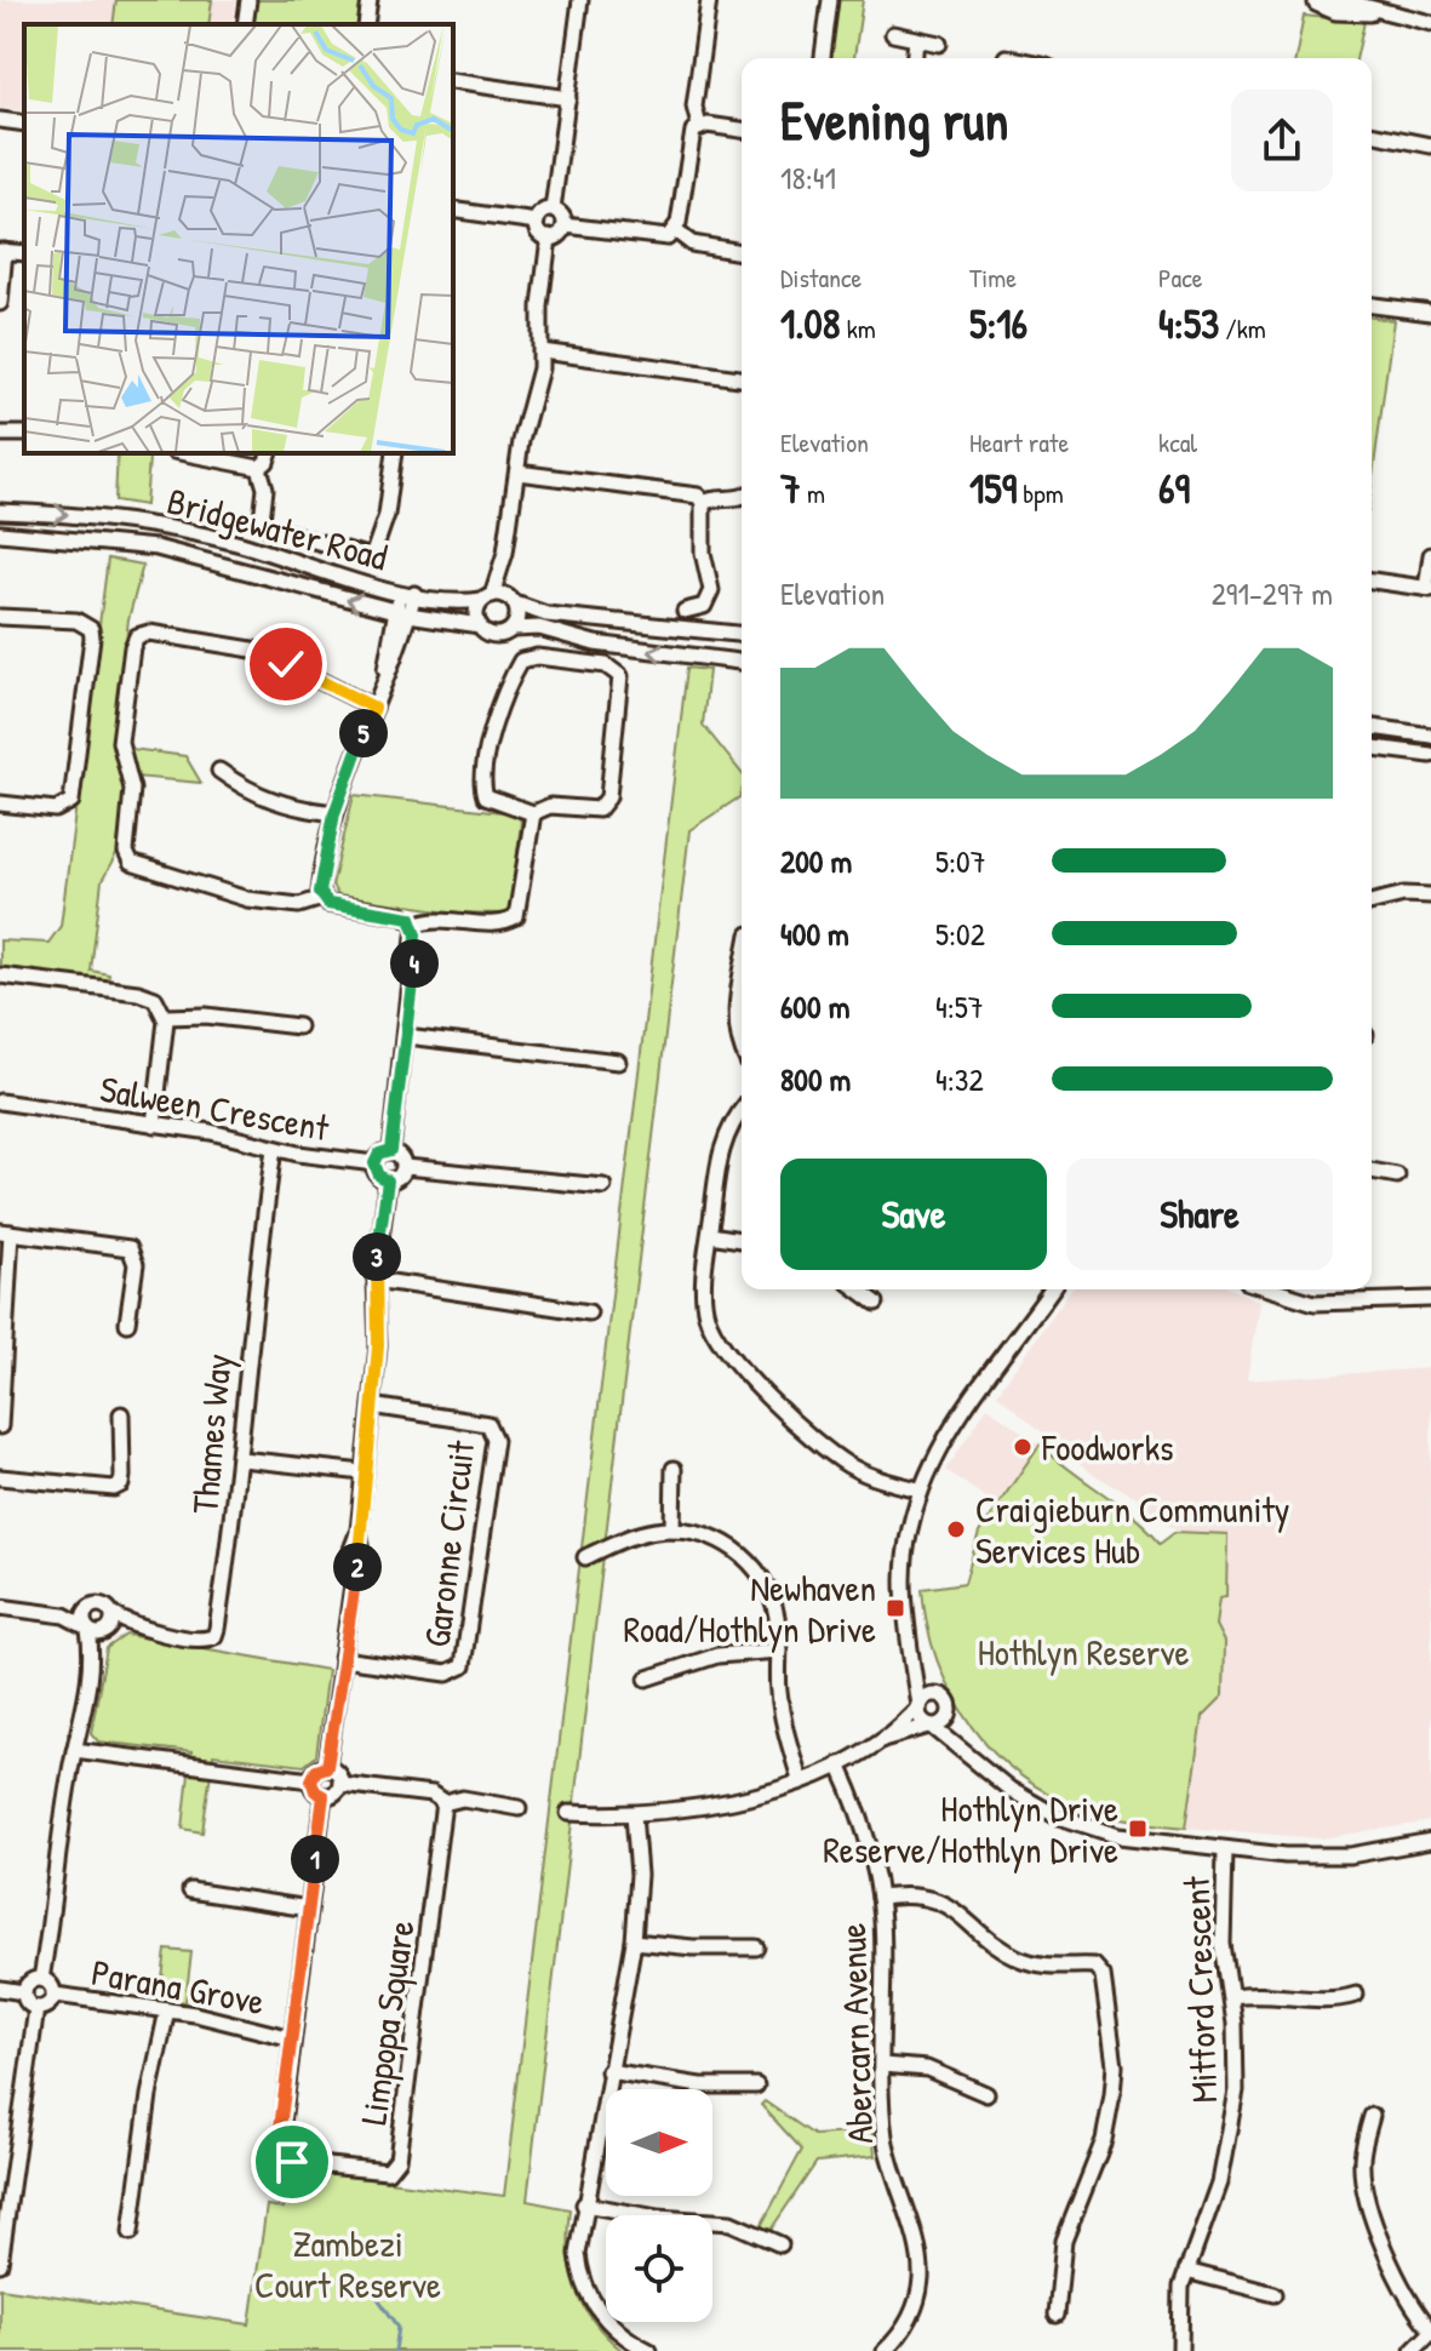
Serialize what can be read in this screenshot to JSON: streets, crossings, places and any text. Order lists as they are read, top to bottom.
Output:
{
  "streets": {
    "street": [
      "Bridgewater Road",
      "Salween Crescent",
      "Thames Way",
      "Garonne Circuit",
      "Parana Grove",
      "Mitford Crescent",
      "Limpopa Square",
      "Abercarn Avenue"
    ]
  },
  "crossings": [
    ["Salween Crescent", "Thames Way"],
    ["Parana Grove", "Limpopa Square"]
  ],
  "parks": ["Hothlyn Reserve", "Zambezi Court Reserve"],
  "places": {
    "other": ["Foodworks", "Craigieburn Community Services Hub"],
    "transit": ["Newhaven Road/Hothlyn Drive", "Hothlyn Drive Reserve/Hothlyn Drive"]
  },
  "north": "right",
  "page": {
    "heading": ["Evening run", "18:41"],
    "stats": [
      ["Distance", "1.08 km"],
      ["Time", "5:16"],
      ["Pace", "4:53 /km"],
      ["Elevation", "7 m"],
      ["Heart rate", "159 bpm"],
      ["kcal", "69"]
    ],
    "chart": ["Elevation", "291–297 m"],
    "pins": [
      "5",
      "4",
      "3",
      "2",
      "1"
    ],
    "list": [
      {
        "name": "200 m",
        "note": "5:07"
      },
      {
        "name": "400 m",
        "note": "5:02"
      },
      {
        "name": "600 m",
        "note": "4:57"
      },
      {
        "name": "800 m",
        "note": "4:32"
      }
    ],
    "buttons": ["Save", "Share"]
  }
}
